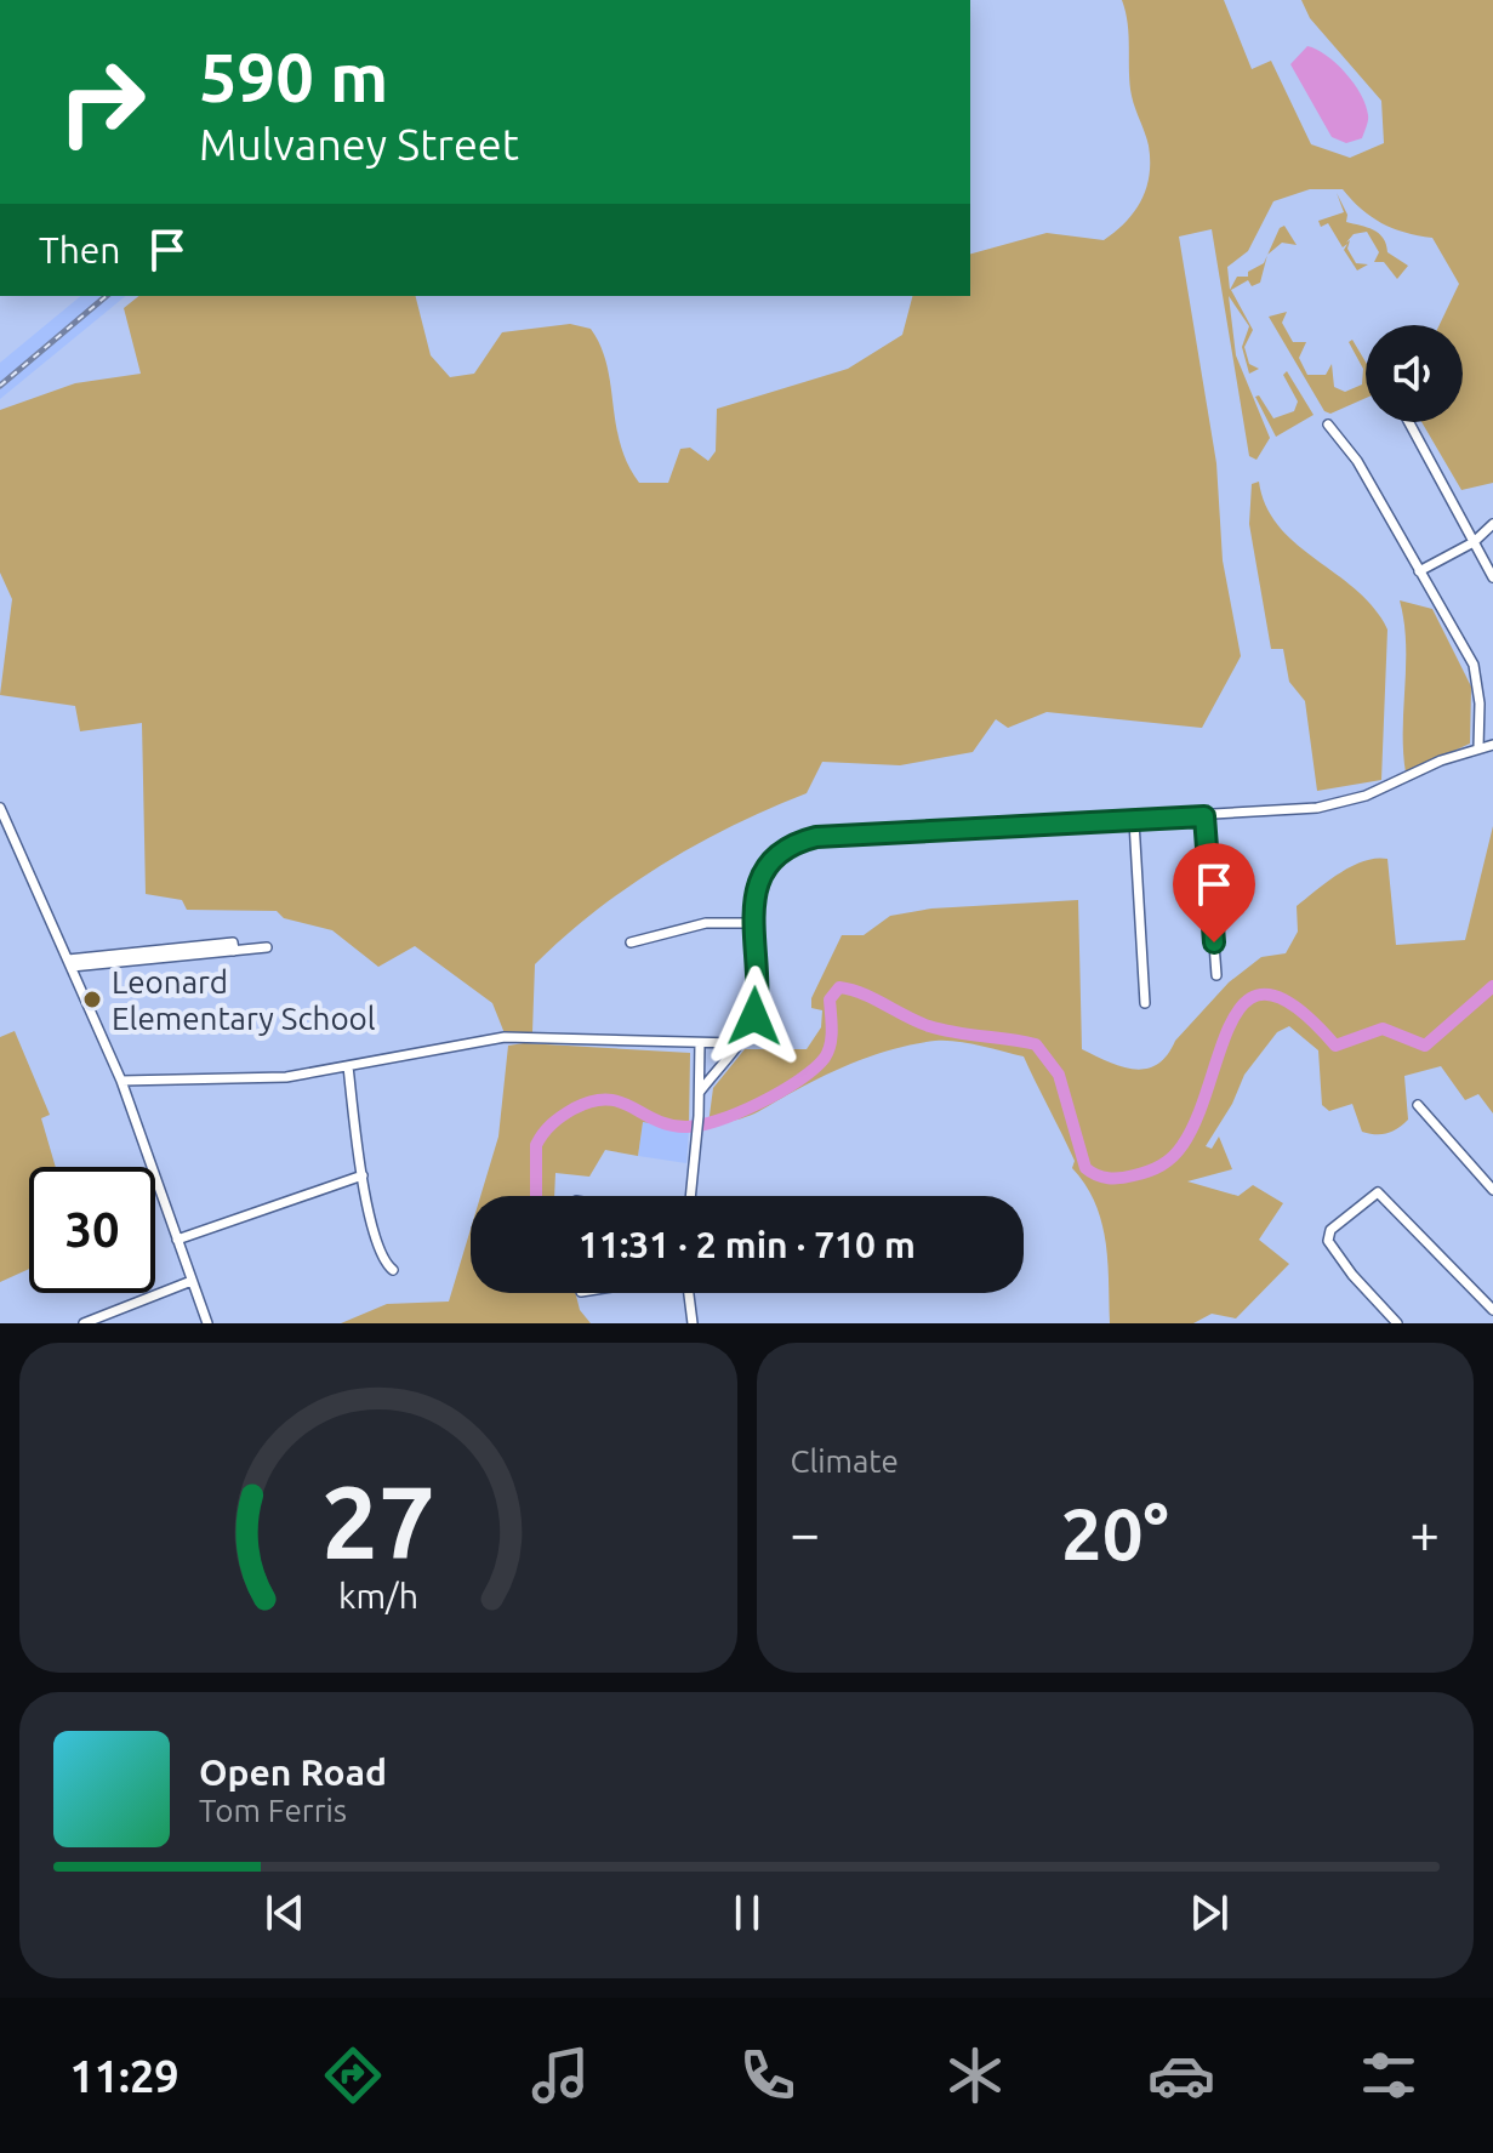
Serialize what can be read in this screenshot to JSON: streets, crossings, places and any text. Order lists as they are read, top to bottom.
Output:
{
  "places": ["Leonard Elementary School"],
  "page": {
    "turn": ["590 m", "Mulvaney Street"],
    "then": "Then",
    "limit": "30",
    "trip": "11:31 · 2 min · 710 m",
    "tile": "Climate",
    "heat": ["−", "20°", "+"],
    "song": ["Open Road", "Tom Ferris"],
    "tabs": "11:29",
    "gauge": ["27", "km/h"]
  }
}
